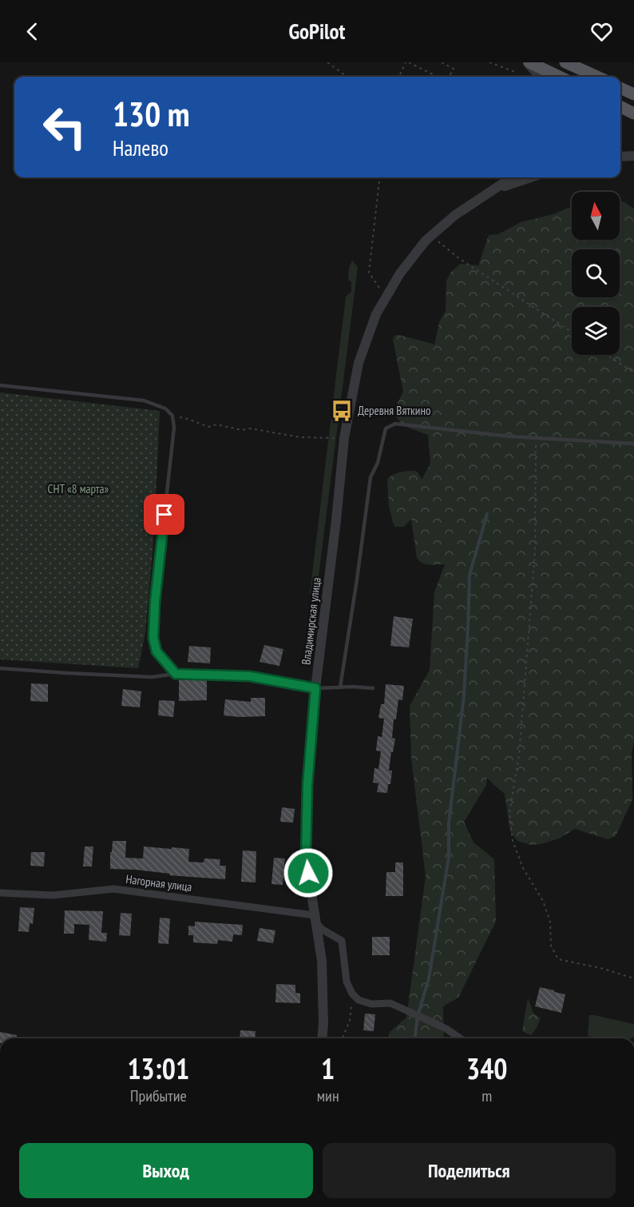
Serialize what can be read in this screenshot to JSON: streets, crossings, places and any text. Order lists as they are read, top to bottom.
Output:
{
  "streets": {
    "street": ["Владимирская улица", "Нагорная улица"]
  },
  "crossings": [
    ["Владимирская улица", "Нагорная улица"]
  ],
  "parks": ["СНТ «8 марта»"],
  "places": {
    "bus stop": ["Деревня Вяткино"]
  },
  "north": "top",
  "page": {
    "header": "GoPilot",
    "turn": ["130 m", "Налево"],
    "eta": [
      "13:01",
      "Прибытие",
      "1",
      "мин",
      "340",
      "m"
    ],
    "buttons": ["Выход", "Поделиться"]
  }
}
